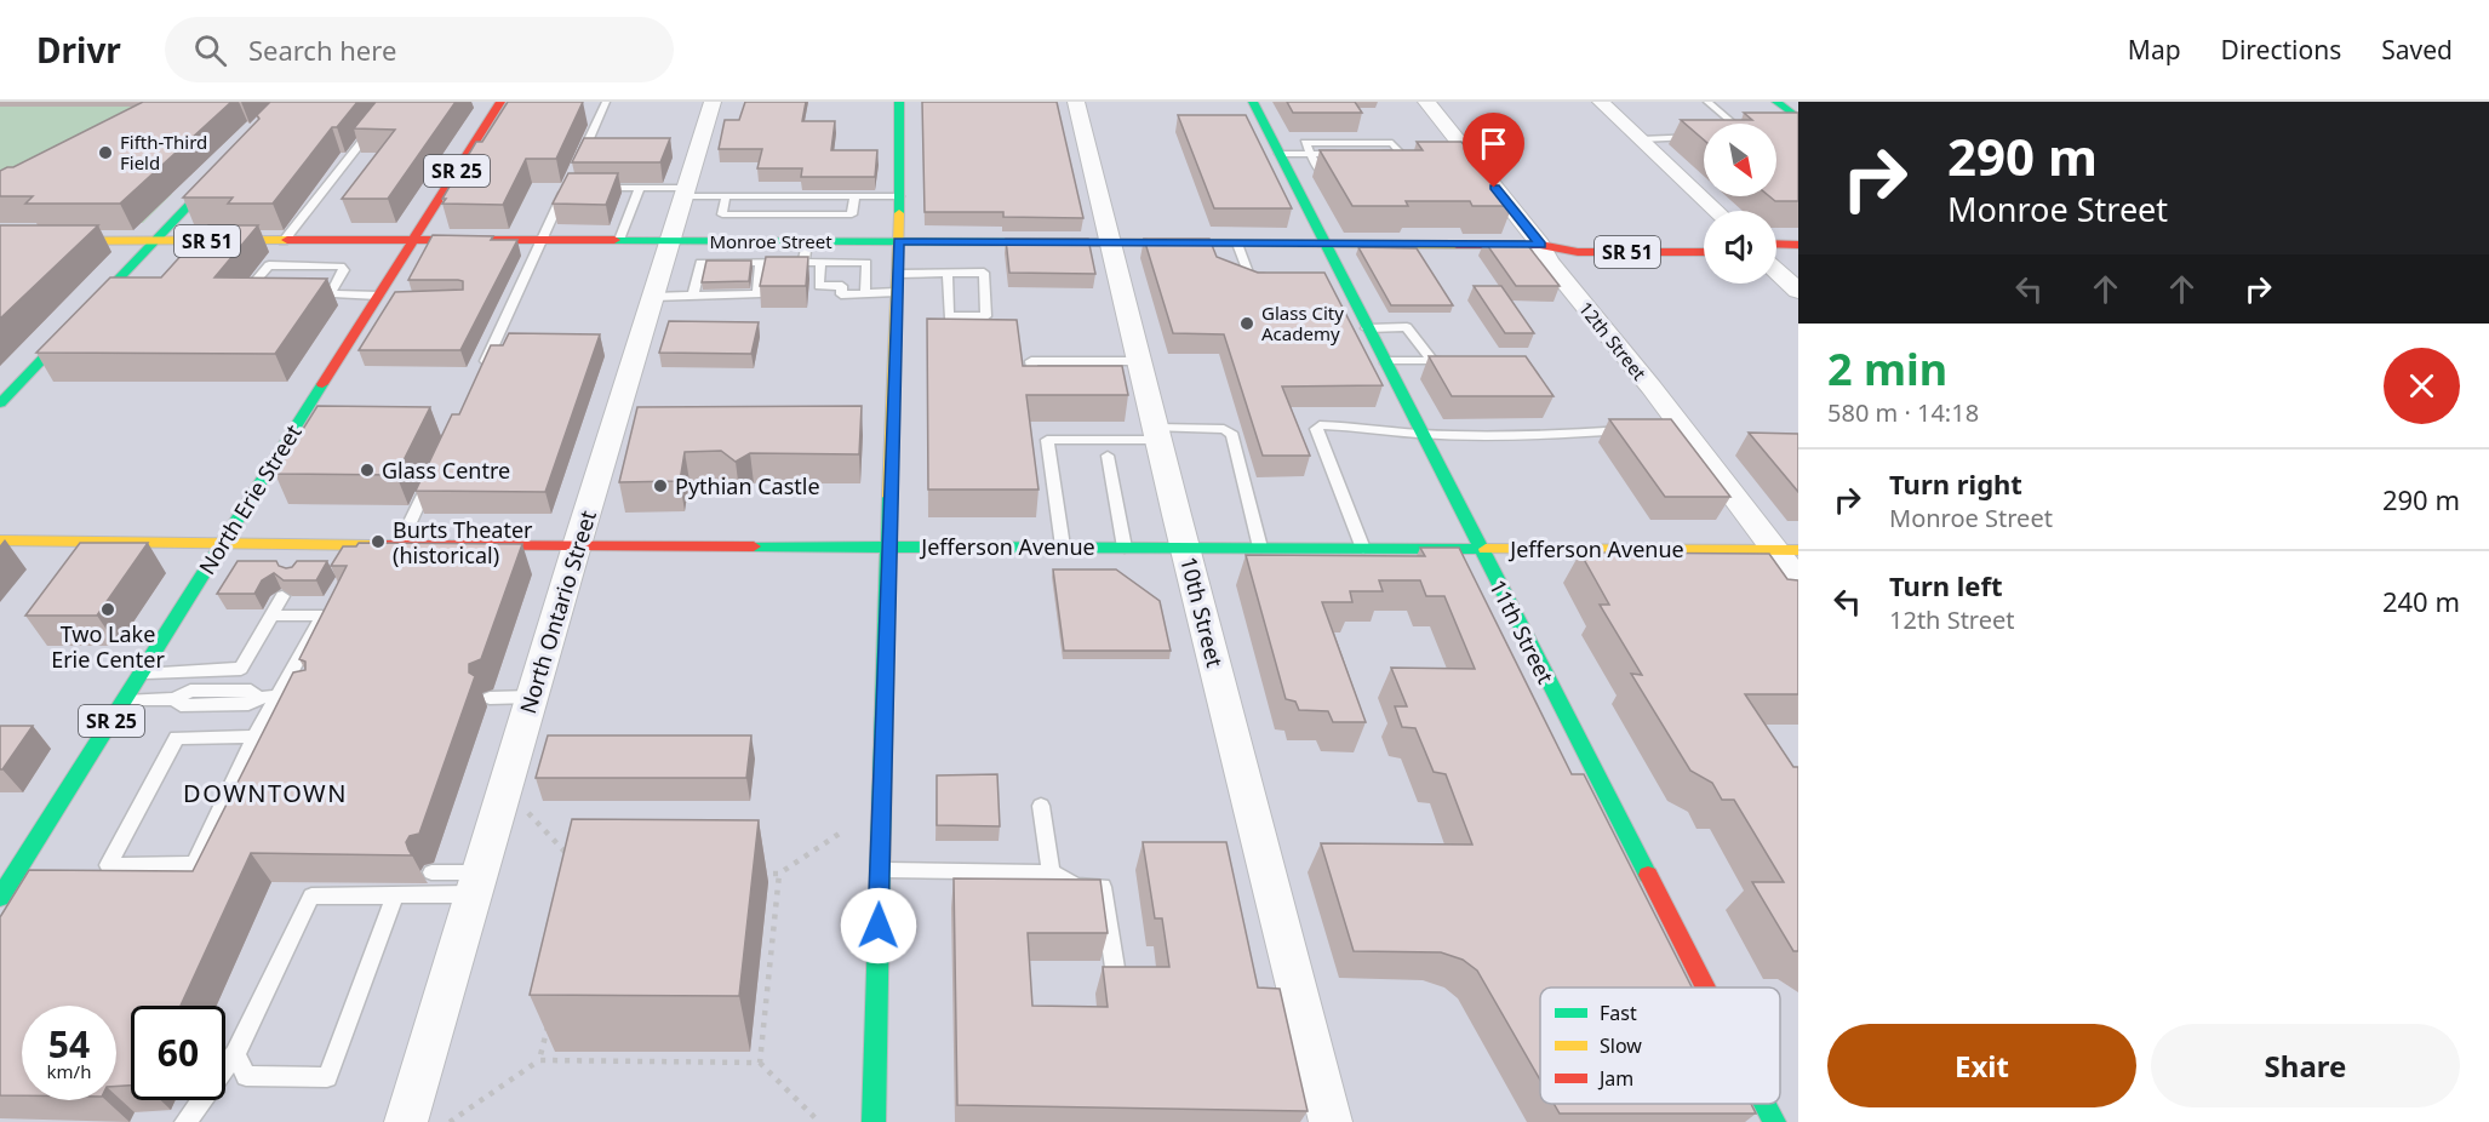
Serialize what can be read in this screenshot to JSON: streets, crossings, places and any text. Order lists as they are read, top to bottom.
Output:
{
  "streets": {
    "main road": [
      "SR 25",
      "SR 51",
      "Monroe Street",
      "North Erie Street",
      "Jefferson Avenue",
      "11th Street"
    ],
    "street": ["12th Street", "North Ontario Street", "10th Street"]
  },
  "crossings": [
    ["Monroe Street", "12th Street"],
    ["Monroe Street", "North Erie Street"],
    ["Monroe Street", "North Ontario Street"],
    ["Monroe Street", "10th Street"],
    ["Monroe Street", "11th Street"],
    ["12th Street", "Jefferson Avenue"],
    ["North Erie Street", "Jefferson Avenue"],
    ["Jefferson Avenue", "North Ontario Street"],
    ["Jefferson Avenue", "10th Street"],
    ["Jefferson Avenue", "11th Street"]
  ],
  "districts": ["DOWNTOWN"],
  "places": [
    "Fifth-Third Field",
    "Glass City Academy",
    "Glass Centre",
    "Pythian Castle",
    "Burts Theater (historical)",
    "Two Lake Erie Center"
  ],
  "legend": ["Fast", "Slow", "Jam"],
  "north": "bottom right",
  "page": {
    "header": "Drivr",
    "search": "Search here",
    "nav": ["Map", "Directions", "Saved"],
    "turn": ["290 m", "Monroe Street"],
    "heading": ["2 min", "580 m · 14:18"],
    "list": [
      {
        "name": "Turn right",
        "note": "Monroe Street",
        "value": "290 m"
      },
      {
        "name": "Turn left",
        "note": "12th Street",
        "value": "240 m"
      }
    ],
    "speed": "54 km/h",
    "limit": "60",
    "buttons": ["Exit", "Share"]
  }
}
